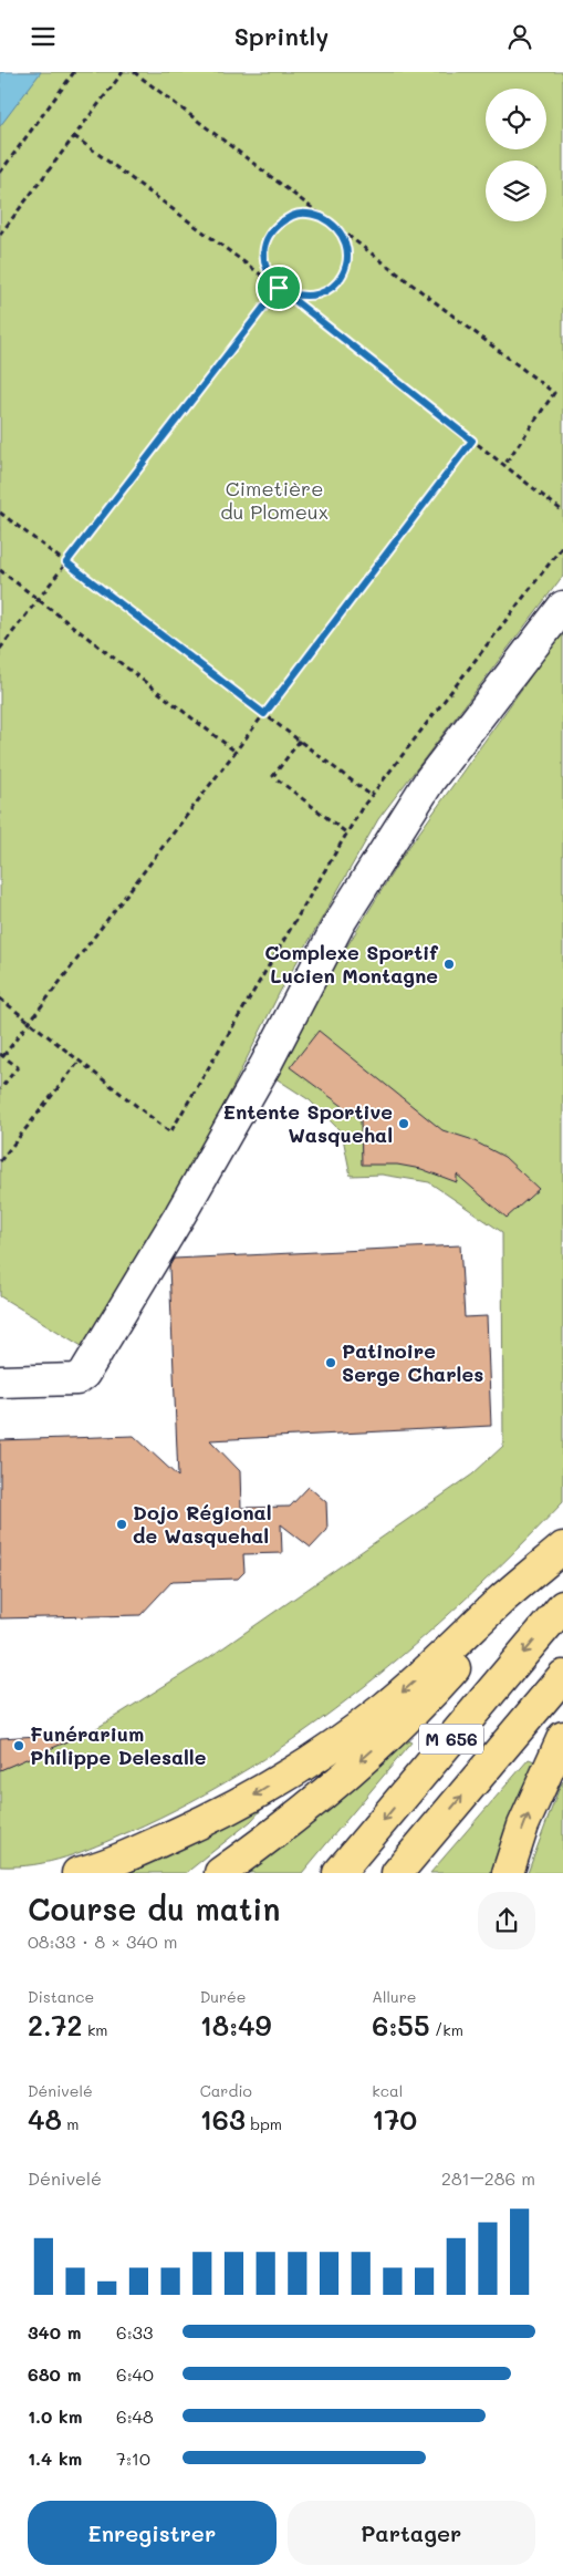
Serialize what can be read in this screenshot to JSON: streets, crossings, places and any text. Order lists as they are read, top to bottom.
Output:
{
  "streets": {
    "highway": ["M 656"]
  },
  "parks": ["Cimetière du Plomeux"],
  "places": [
    "Complexe Sportif Lucien Montagne",
    "Entente Sportive Wasquehal",
    "Patinoire Serge Charles",
    "Dojo Régional de Wasquehal",
    "Funérarium Philippe Delesalle"
  ],
  "page": {
    "header": "Sprintly",
    "heading": ["Course du matin", "08:33 · 8 × 340 m"],
    "stats": [
      ["Distance", "2.72 km"],
      ["Durée", "18:49"],
      ["Allure", "6:55 /km"],
      ["Dénivelé", "48 m"],
      ["Cardio", "163 bpm"],
      ["kcal", "170"]
    ],
    "chart": ["Dénivelé", "281–286 m"],
    "list": [
      {
        "name": "340 m",
        "note": "6:33"
      },
      {
        "name": "680 m",
        "note": "6:40"
      },
      {
        "name": "1.0 km",
        "note": "6:48"
      },
      {
        "name": "1.4 km",
        "note": "7:10"
      }
    ],
    "buttons": ["Enregistrer", "Partager"]
  }
}
